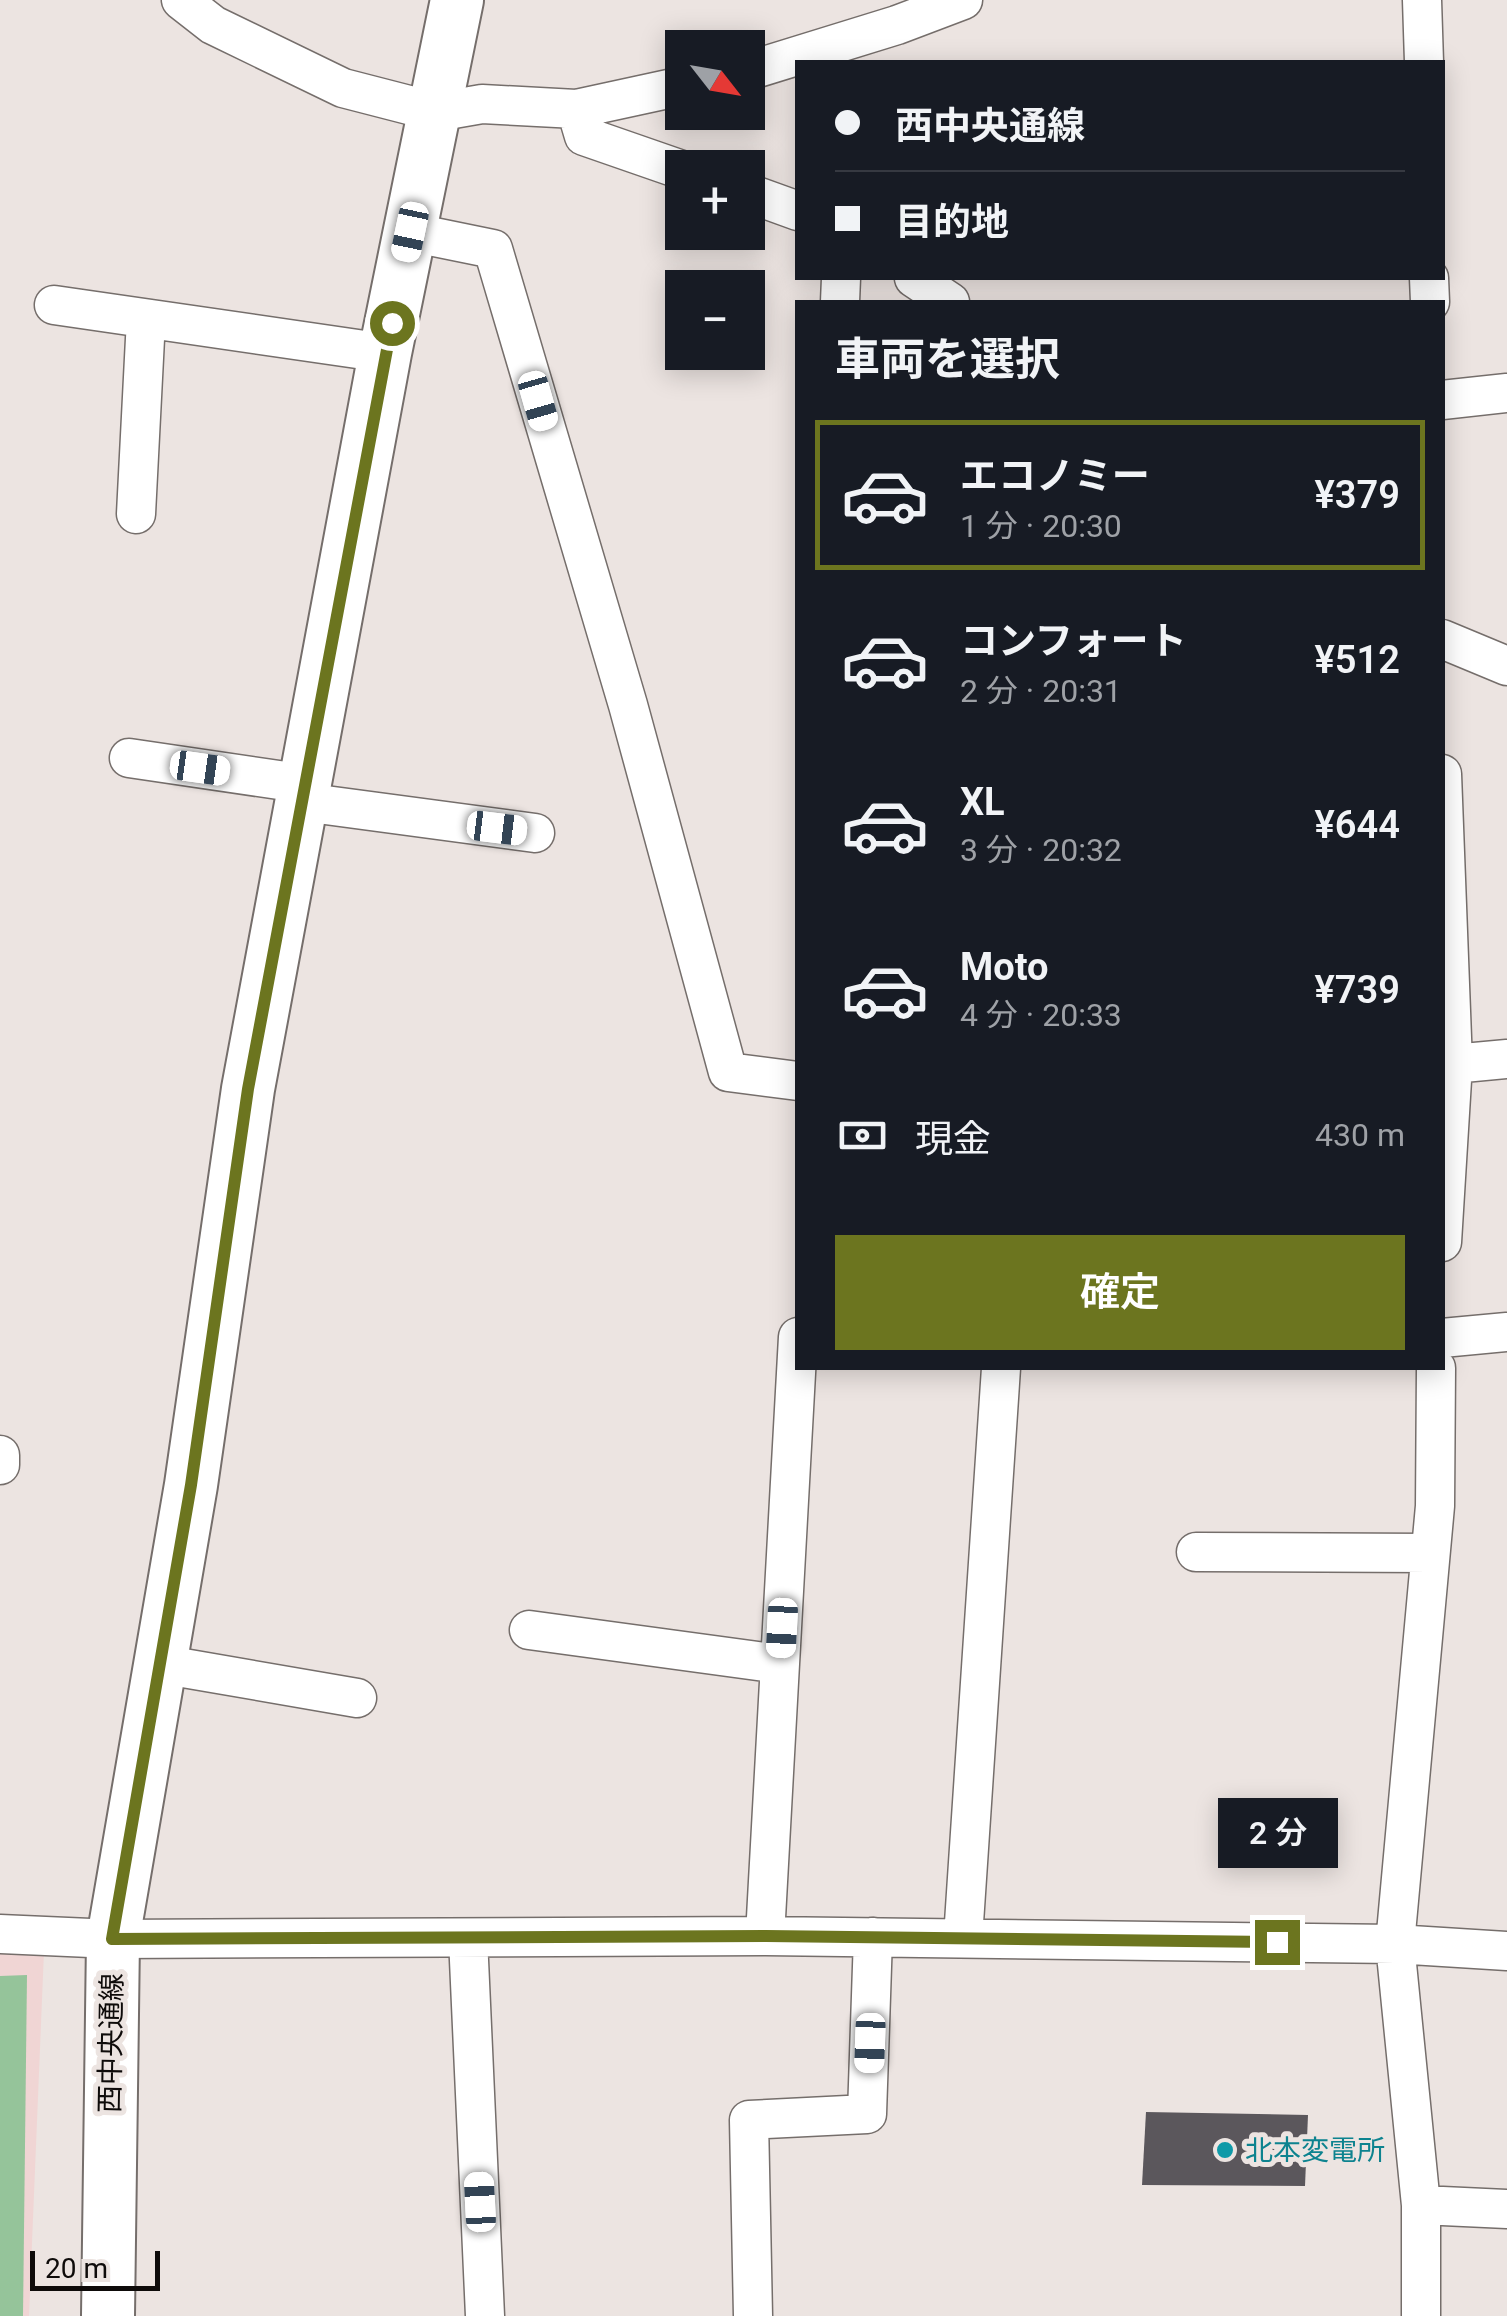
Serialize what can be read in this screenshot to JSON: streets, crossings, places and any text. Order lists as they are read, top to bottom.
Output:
{
  "streets": {
    "street": ["西中央通線"]
  },
  "places": ["北本変電所"],
  "scale_bar": "20 m",
  "north": "bottom right",
  "page": {
    "map_buttons": ["+", "−"],
    "banner": ["西中央通線", "目的地"],
    "heading": "車両を選択",
    "list": [
      {
        "name": "エコノミー",
        "note": "1 分 · 20:30",
        "value": "¥379"
      },
      {
        "name": "コンフォート",
        "note": "2 分 · 20:31",
        "value": "¥512"
      },
      {
        "name": "XL",
        "note": "3 分 · 20:32",
        "value": "¥644"
      },
      {
        "name": "Moto",
        "note": "4 分 · 20:33",
        "value": "¥739"
      }
    ],
    "pay": ["現金", "430 m"],
    "buttons": "確定",
    "bubble": "2 分",
    "scale": "20 m"
  }
}
